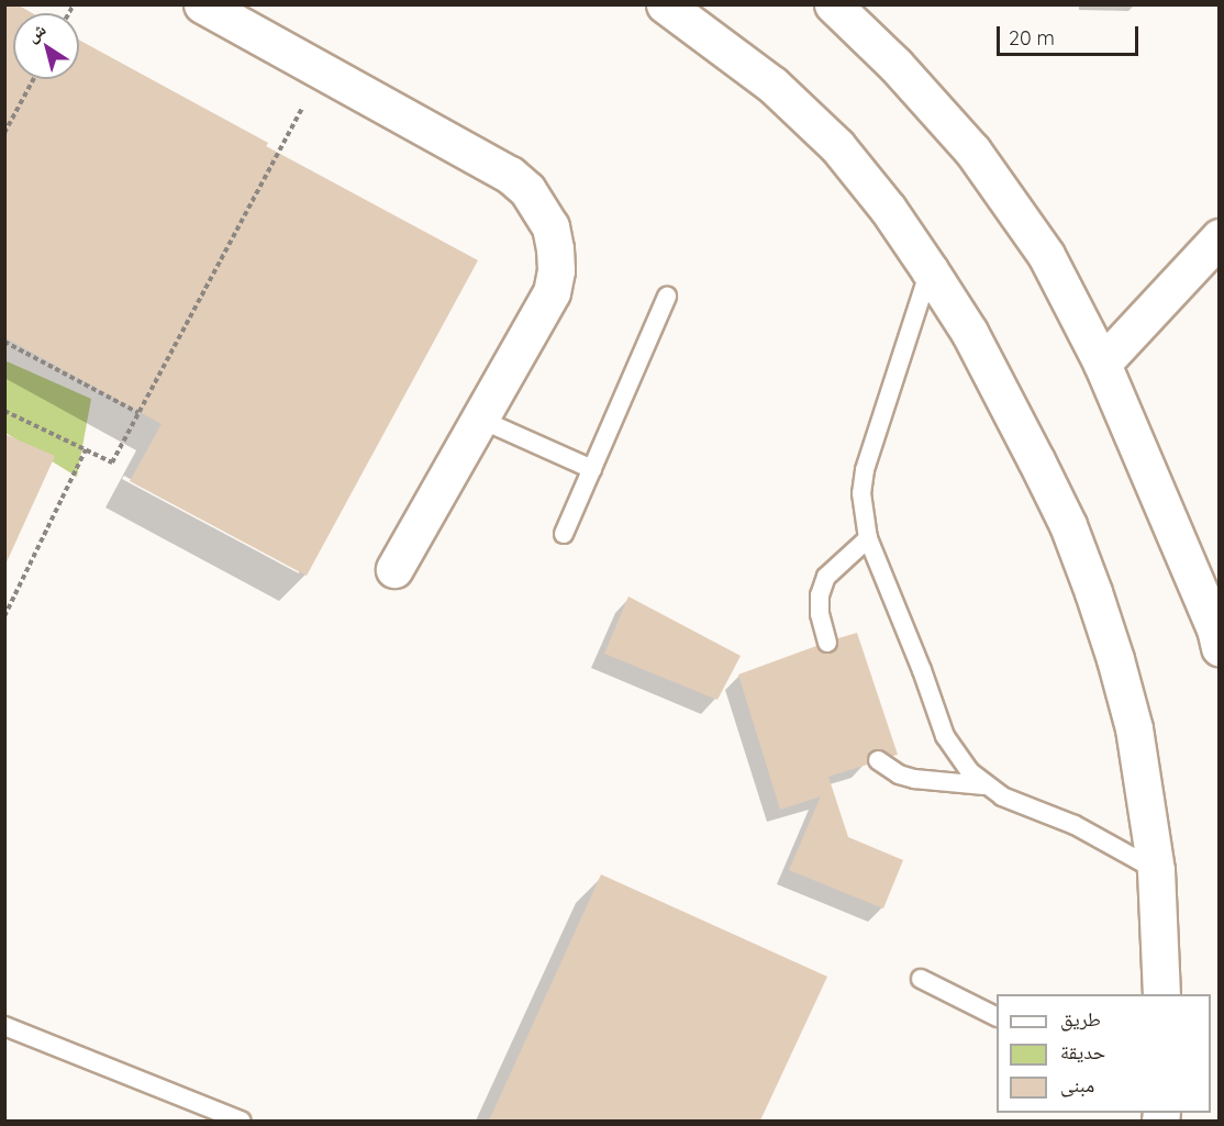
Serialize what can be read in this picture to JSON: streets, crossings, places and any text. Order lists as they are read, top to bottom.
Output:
{
  "legend": ["طريق", "حديقة", "مبنى"],
  "scale_bar": "20 m",
  "north": "top left"
}
